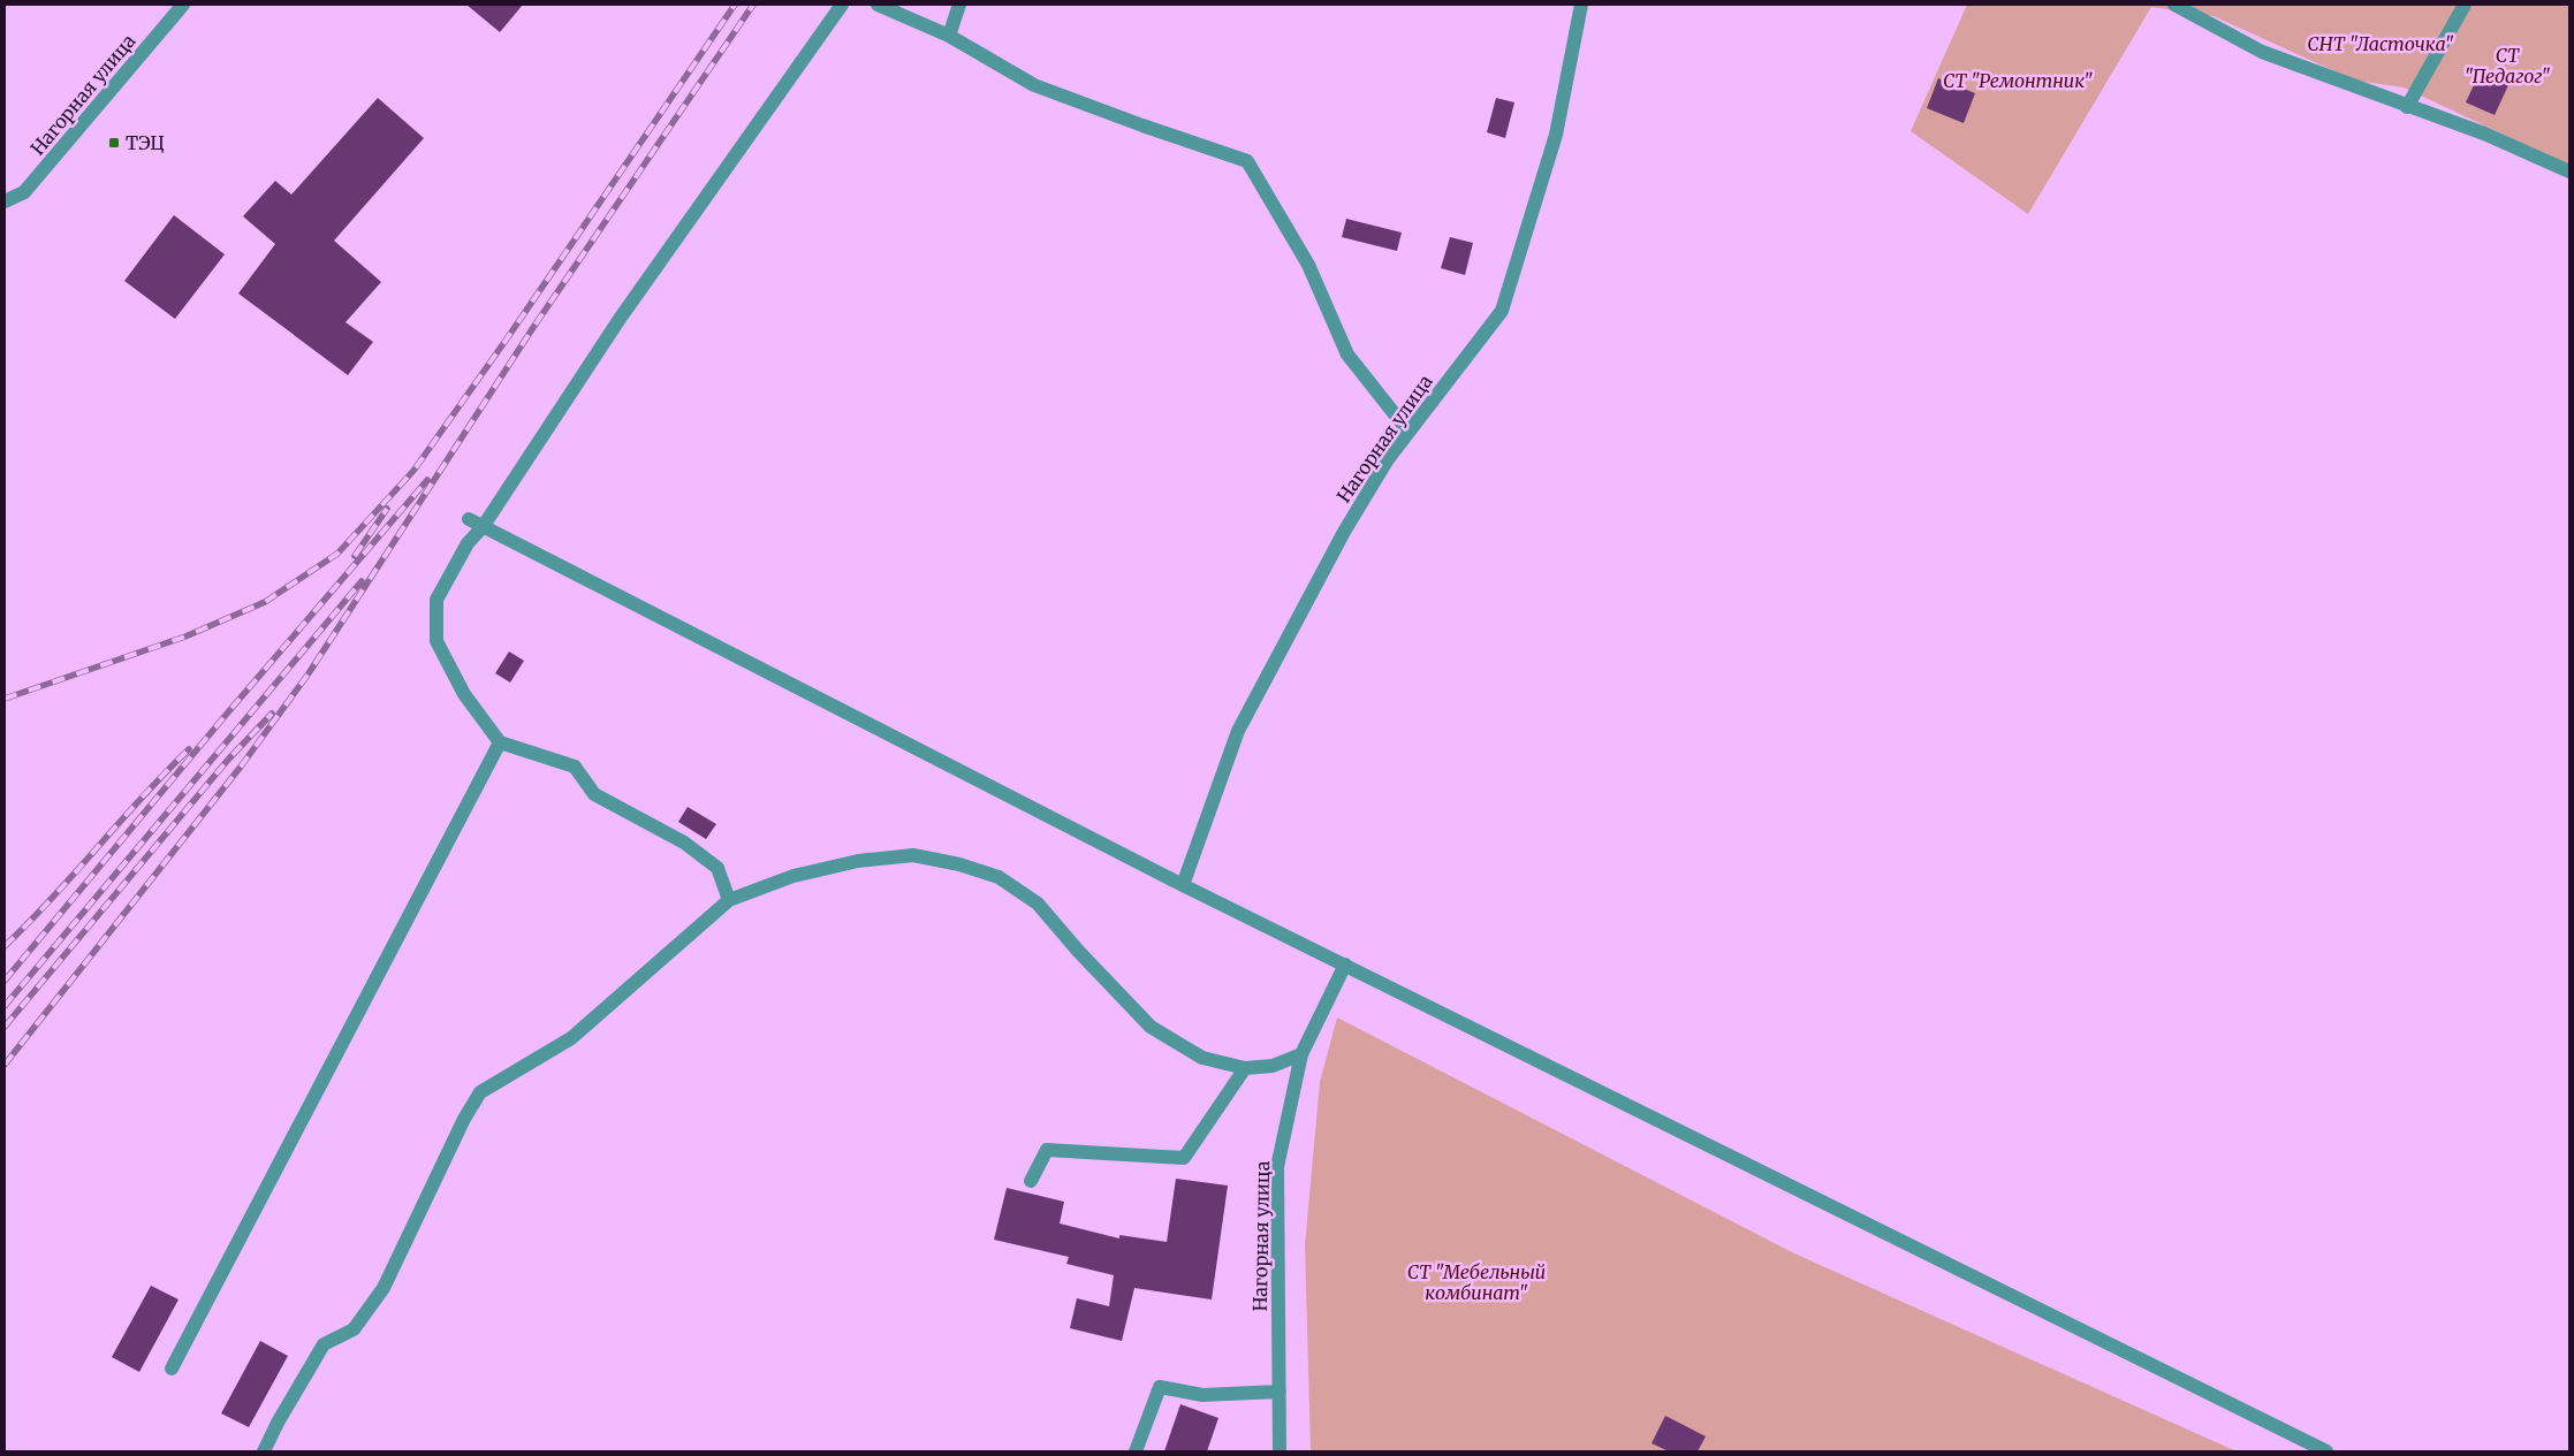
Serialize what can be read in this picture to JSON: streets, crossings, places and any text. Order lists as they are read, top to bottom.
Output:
{
  "streets": {
    "street": ["Нагорная улица"]
  },
  "parks": [
    "СНТ \"Ласточка\"",
    "СТ \"Педагог\"",
    "СТ \"Ремонтник\"",
    "СТ \"Мебельный комбинат\""
  ],
  "places": {
    "transit": ["ТЭЦ"]
  }
}
